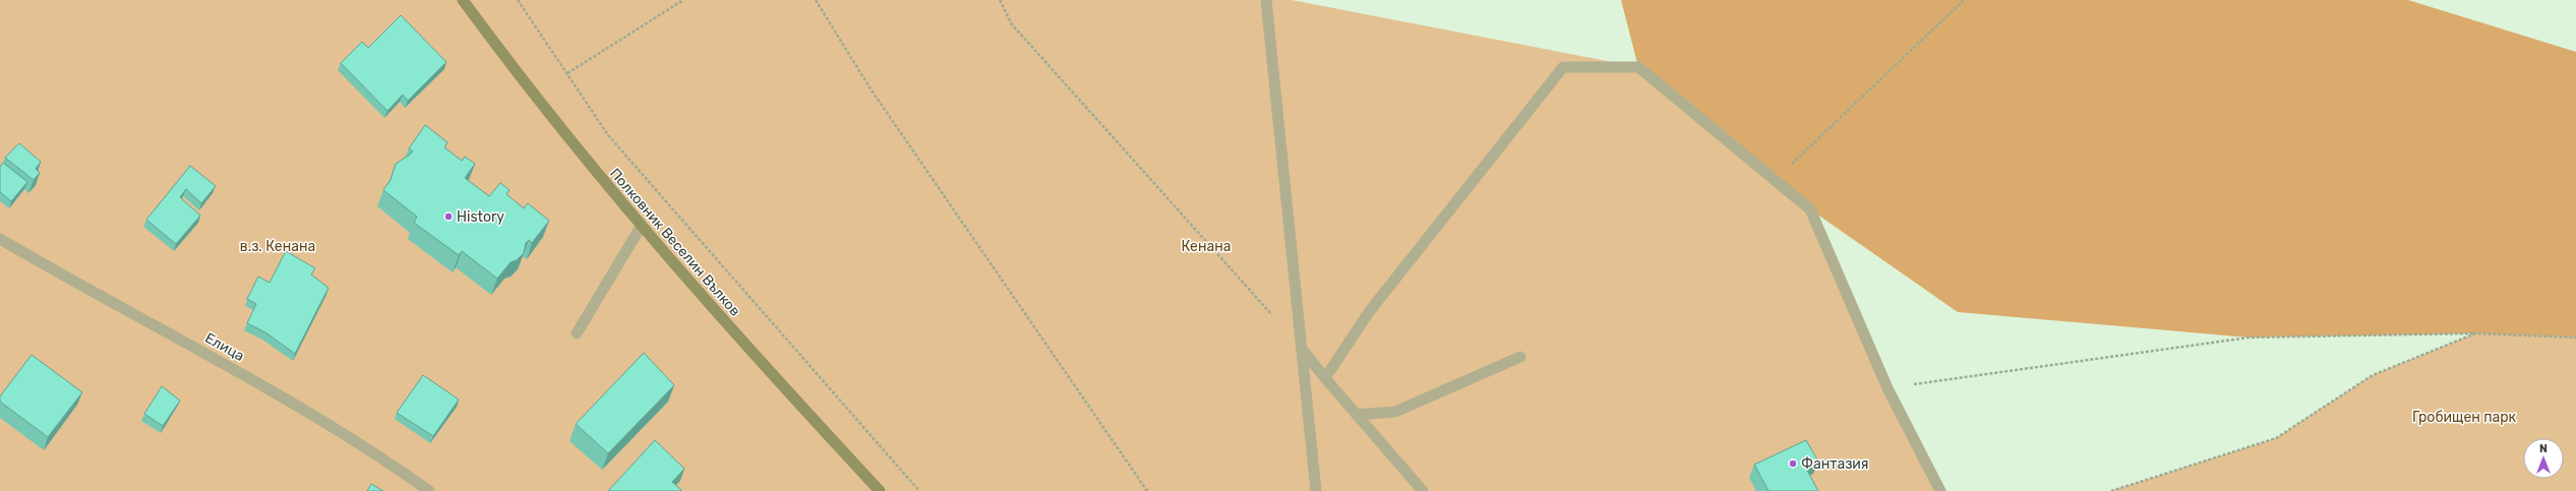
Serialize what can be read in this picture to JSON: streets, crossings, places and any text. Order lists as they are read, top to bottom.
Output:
{
  "streets": {
    "main road": ["Полковник Веселин Вълков"],
    "street": ["Елица"]
  },
  "parks": ["в.з. Кенана", "Кенана", "Гробищен парк"],
  "places": ["History", "Фантазия"],
  "north": "top"
}
